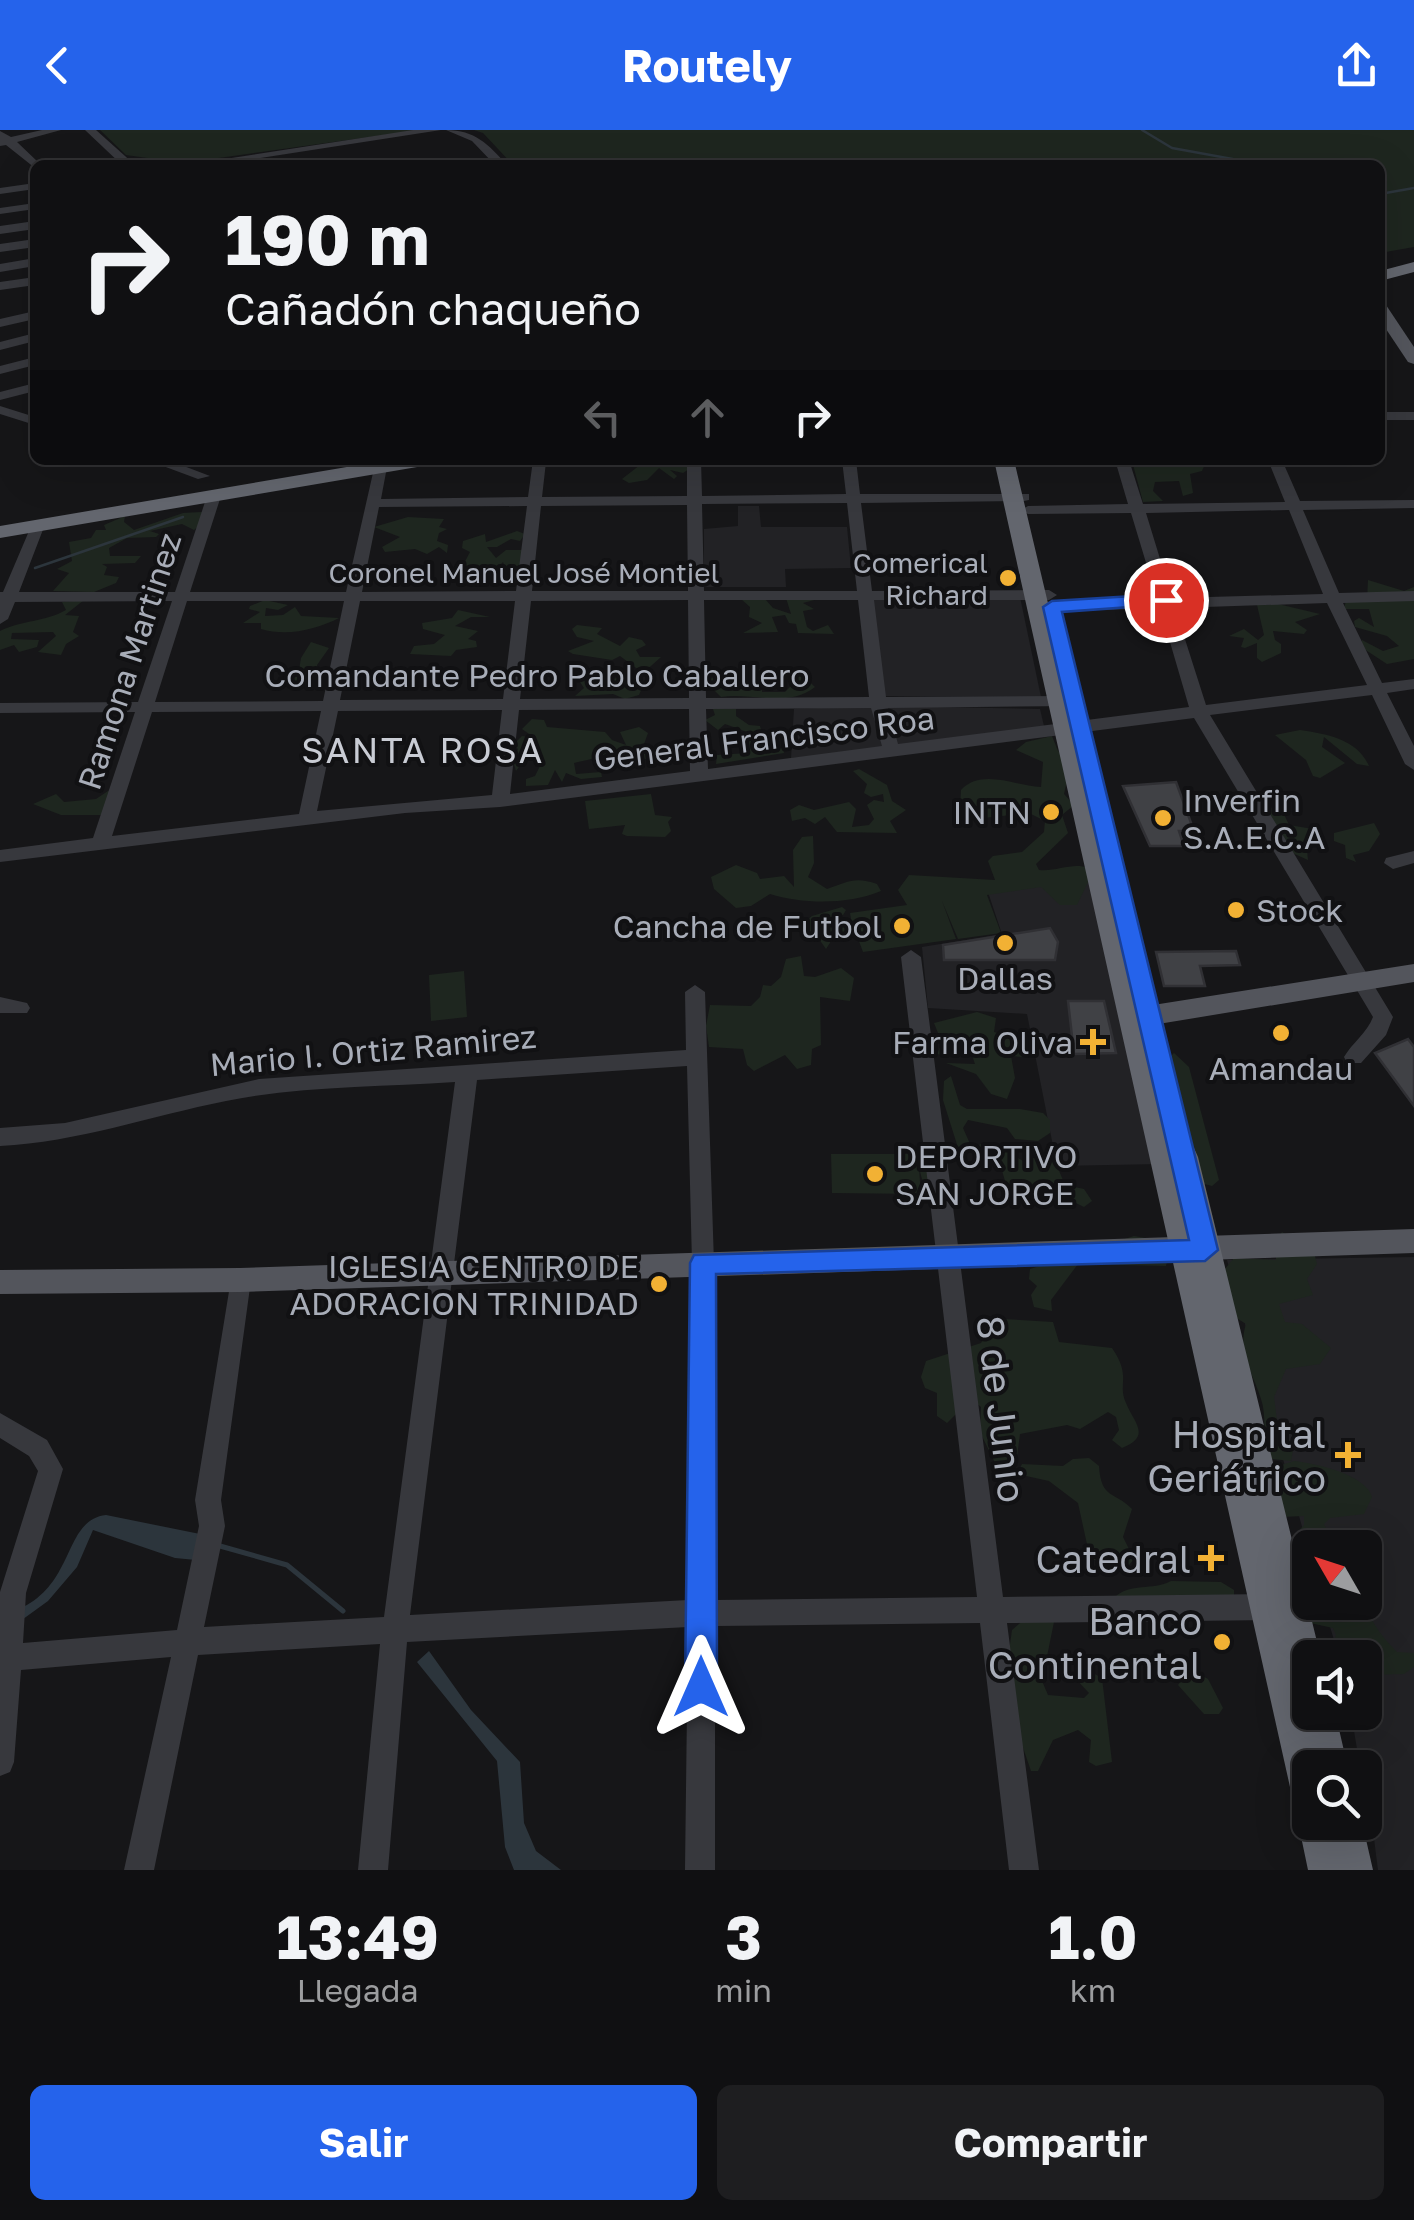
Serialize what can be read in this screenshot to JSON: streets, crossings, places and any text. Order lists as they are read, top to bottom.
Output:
{
  "streets": {
    "street": [
      "Coronel Manuel José Montiel",
      "Ramona Martinez",
      "Comandante Pedro Pablo Caballero",
      "General Francisco Roa",
      "Mario I. Ortiz Ramirez",
      "8 de Junio"
    ]
  },
  "crossings": [
    ["Coronel Manuel José Montiel", "Ramona Martinez"],
    ["Ramona Martinez", "Comandante Pedro Pablo Caballero"],
    ["Ramona Martinez", "General Francisco Roa"],
    ["Comandante Pedro Pablo Caballero", "General Francisco Roa"]
  ],
  "districts": ["SANTA ROSA"],
  "places": {
    "other": [
      "Comerical Richard",
      "INTN",
      "Inverfin S.A.E.C.A",
      "Stock",
      "Cancha de Futbol",
      "Dallas",
      "Amandau",
      "DEPORTIVO SAN JORGE",
      "IGLESIA CENTRO DE ADORACION TRINIDAD",
      "Banco Continental"
    ],
    "health": ["Farma Oliva", "Hospital Geriátrico", "Catedral"]
  },
  "north": "top left",
  "page": {
    "header": "Routely",
    "turn": ["190 m", "Cañadón chaqueño"],
    "eta": [
      "13:49",
      "Llegada",
      "3",
      "min",
      "1.0",
      "km"
    ],
    "buttons": ["Salir", "Compartir"]
  }
}
